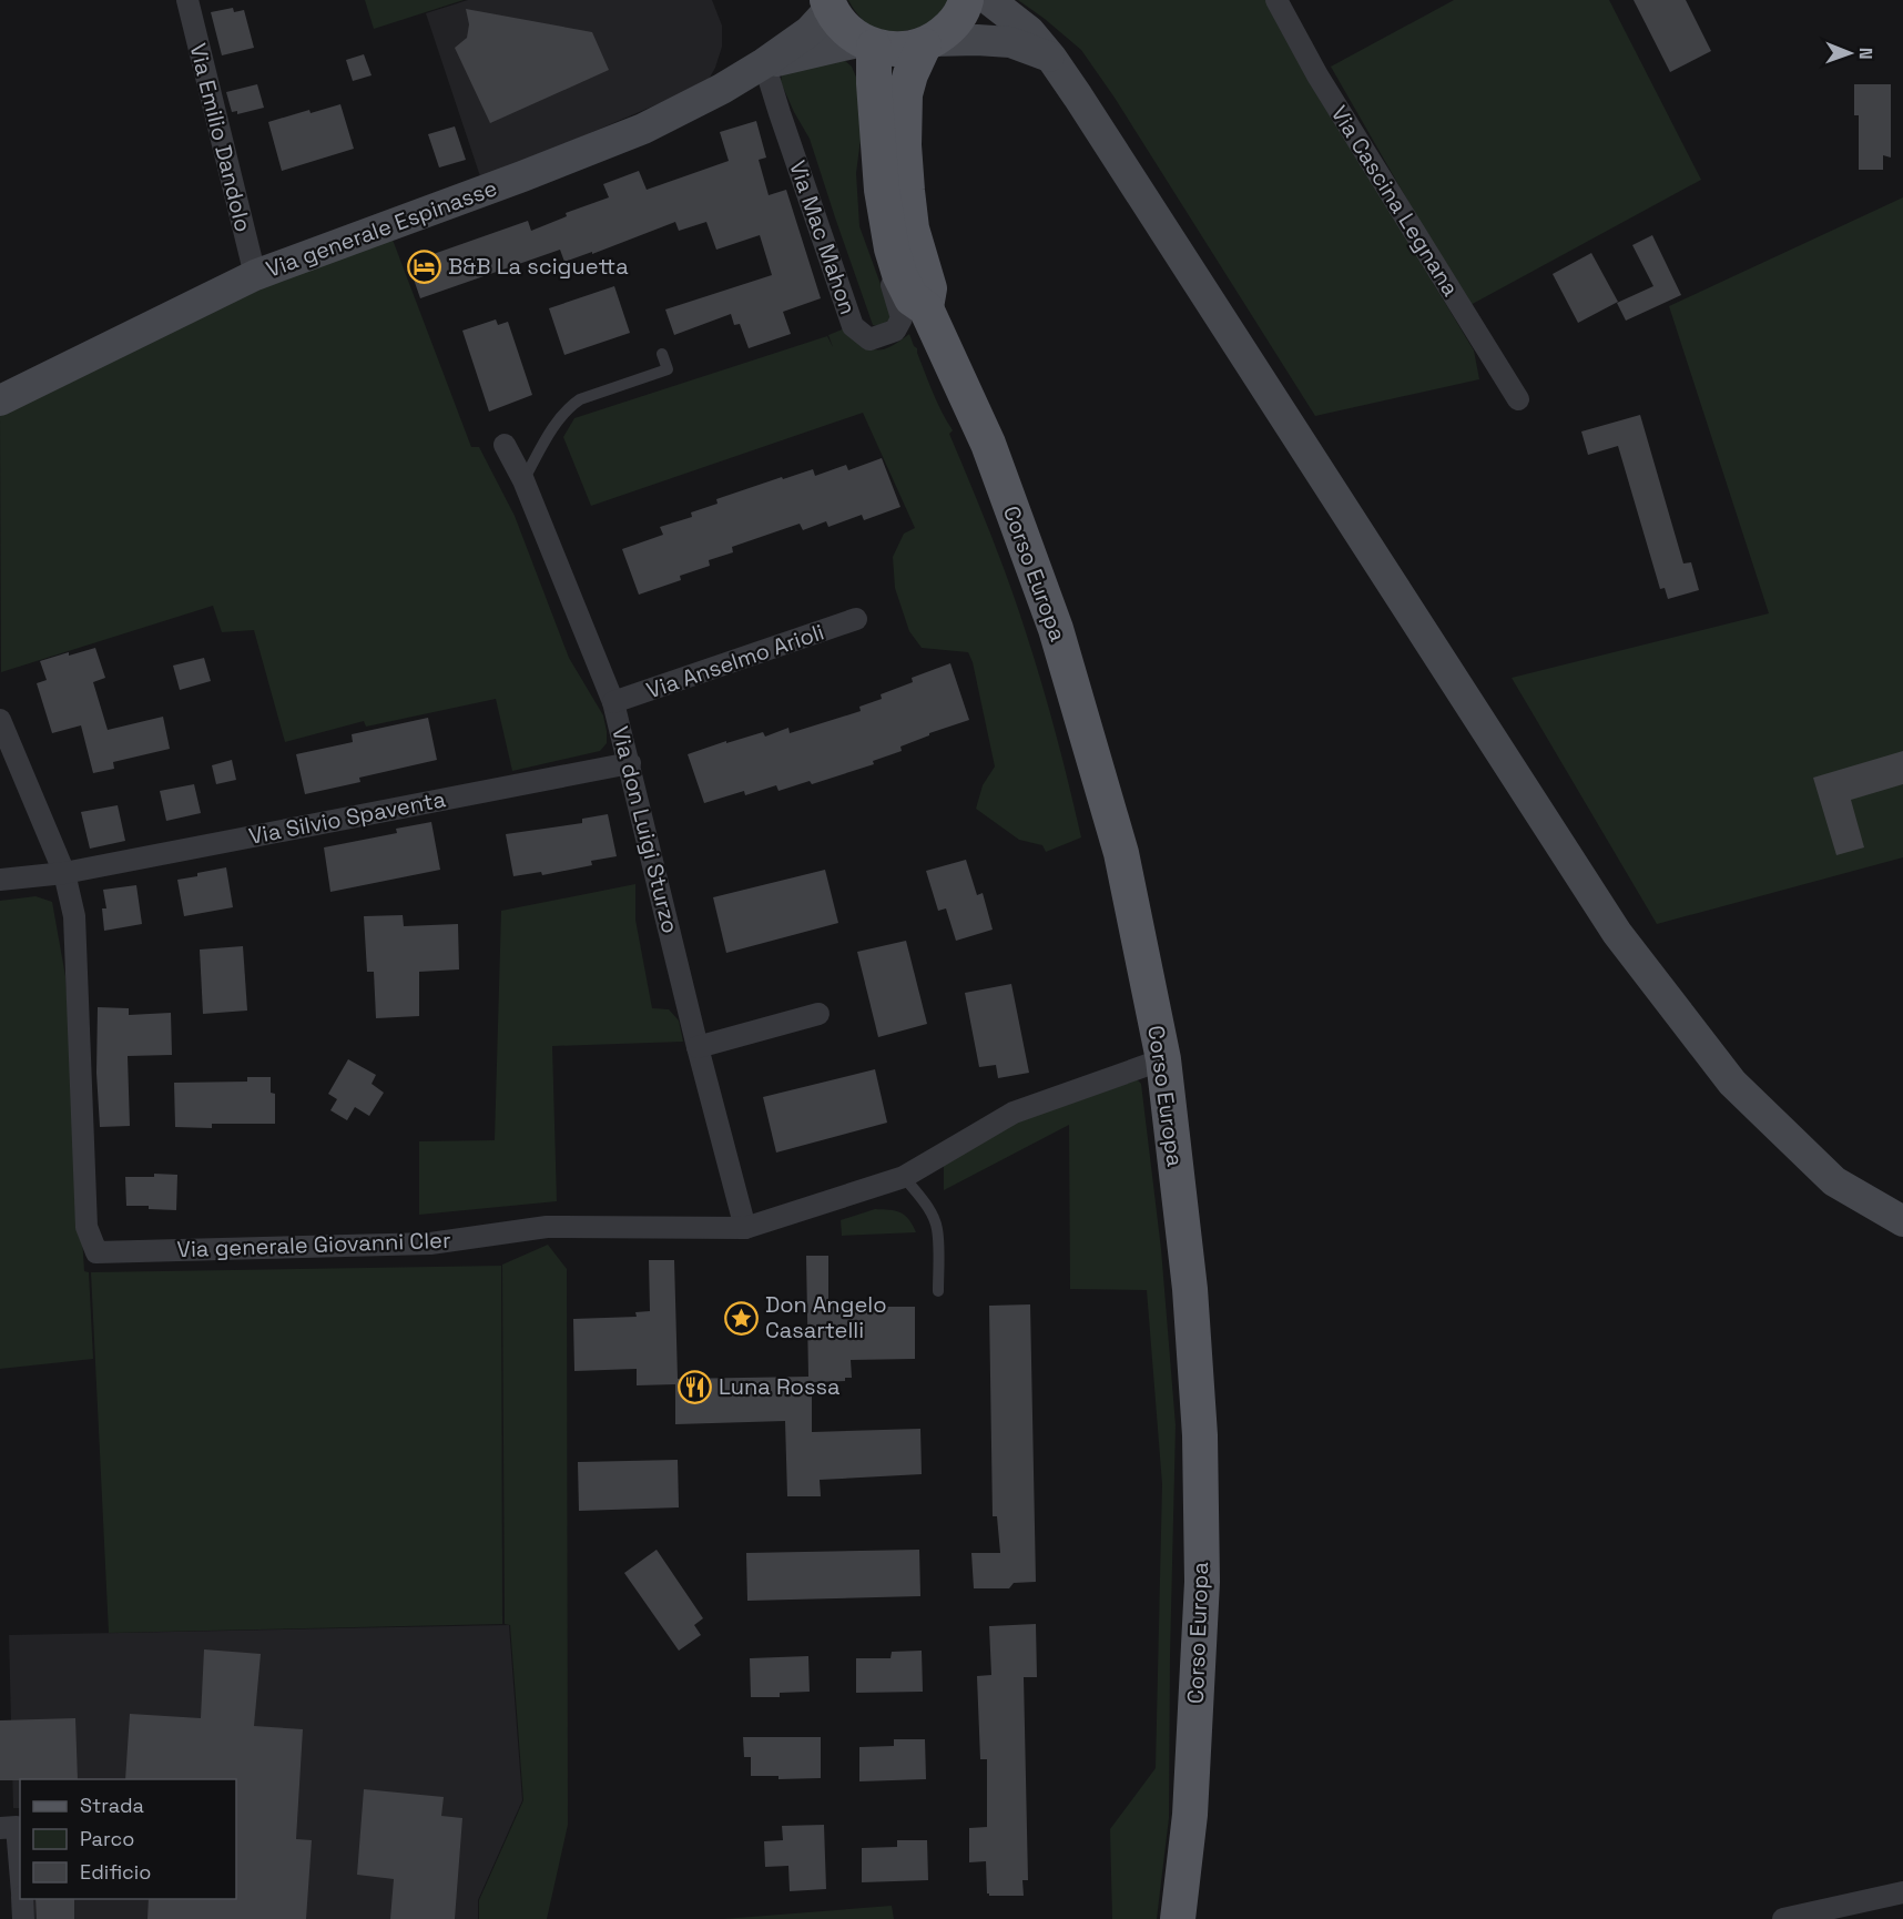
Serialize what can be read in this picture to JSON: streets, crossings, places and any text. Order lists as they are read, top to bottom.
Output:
{
  "streets": {
    "main road": ["Corso Europa"],
    "street": [
      "Via Emilio Dandolo",
      "Via Cascina Legnana",
      "Via generale Espinasse",
      "Via Mac Mahon",
      "Via Anselmo Arioli",
      "Via Silvio Spaventa",
      "Via don Luigi Sturzo",
      "Via generale Giovanni Cler"
    ]
  },
  "crossings": [
    ["Via Emilio Dandolo", "Via generale Espinasse"],
    ["Via generale Espinasse", "Via Mac Mahon"],
    ["Via generale Espinasse", "Corso Europa"],
    ["Via Mac Mahon", "Corso Europa"],
    ["Corso Europa", "Via generale Giovanni Cler"],
    ["Via Anselmo Arioli", "Via don Luigi Sturzo"],
    ["Via Silvio Spaventa", "Via don Luigi Sturzo"],
    ["Via Silvio Spaventa", "Via generale Giovanni Cler"],
    ["Via don Luigi Sturzo", "Via generale Giovanni Cler"]
  ],
  "places": {
    "hotel": ["B&B La sciguetta"],
    "place": ["Don Angelo Casartelli"],
    "restaurant": ["Luna Rossa"]
  },
  "legend": ["Strada", "Parco", "Edificio"],
  "north": "right"
}
